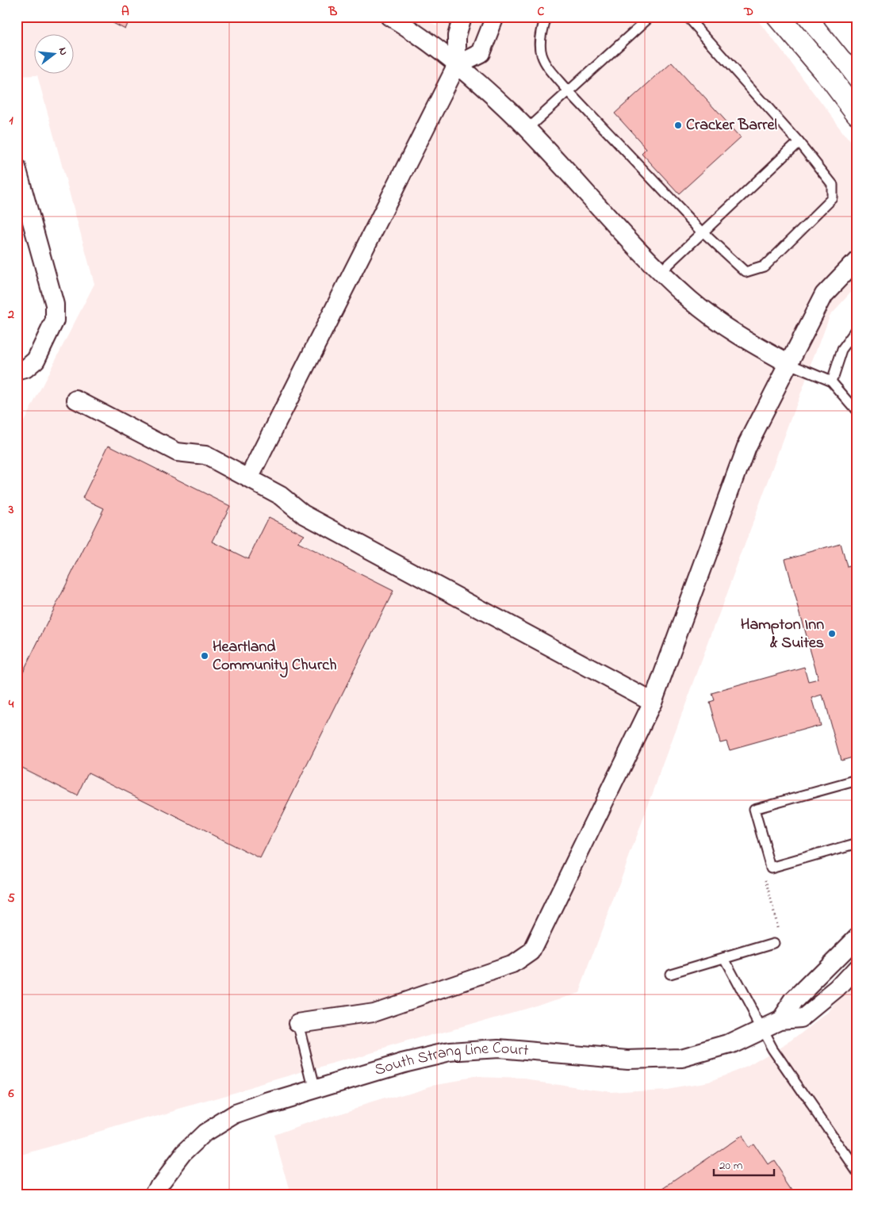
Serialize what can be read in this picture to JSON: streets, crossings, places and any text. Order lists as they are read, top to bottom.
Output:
{
  "streets": {
    "street": ["South Strang Line Court"]
  },
  "places": ["Cracker Barrel", "Hampton Inn & Suites", "Heartland Community Church"],
  "scale_bar": "20 m",
  "north": "right",
  "grid": {
    "columns": [
      "A",
      "B",
      "C",
      "D"
    ],
    "rows": [
      "1",
      "2",
      "3",
      "4",
      "5",
      "6"
    ]
  }
}
